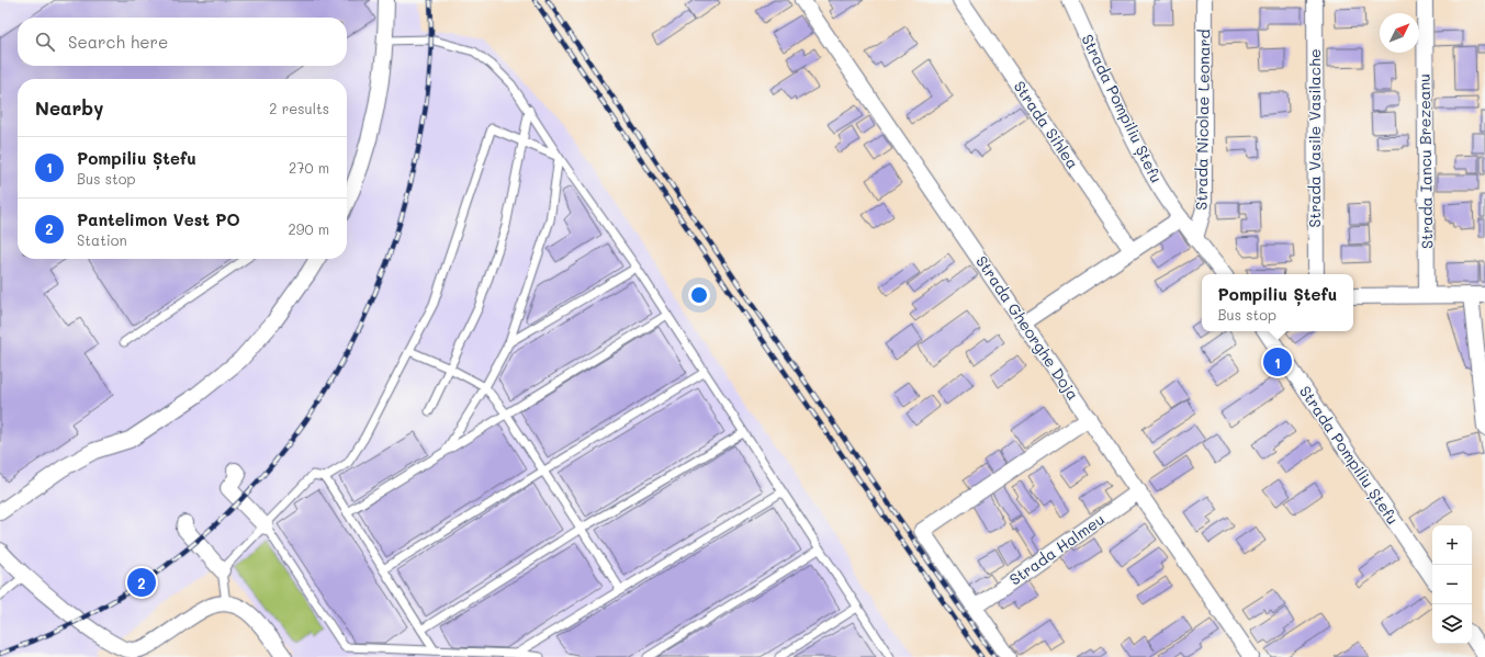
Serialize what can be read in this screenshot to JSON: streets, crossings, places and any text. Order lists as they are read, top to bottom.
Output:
{
  "streets": {
    "street": [
      "Strada Pompiliu Ștefu",
      "Strada Nicolae Leonard",
      "Strada Sihlea",
      "Strada Vasile Vasilache",
      "Strada Iancu Brezeanu",
      "Strada Gheorghe Doja",
      "Strada Halmeu"
    ]
  },
  "crossings": [
    ["Strada Pompiliu Ștefu", "Strada Nicolae Leonard"],
    ["Strada Gheorghe Doja", "Strada Halmeu"]
  ],
  "north": "top right",
  "page": {
    "search": "Search here",
    "heading": ["Nearby", "2 results"],
    "list": [
      {
        "mark": "1",
        "name": "Pompiliu Ștefu",
        "note": "Bus stop",
        "value": "270 m"
      },
      {
        "mark": "2",
        "name": "Pantelimon Vest PO",
        "note": "Station",
        "value": "290 m"
      }
    ],
    "popup": ["Pompiliu Ștefu", "Bus stop"],
    "pins": ["1", "2"],
    "map_buttons": ["+", "−"]
  }
}
